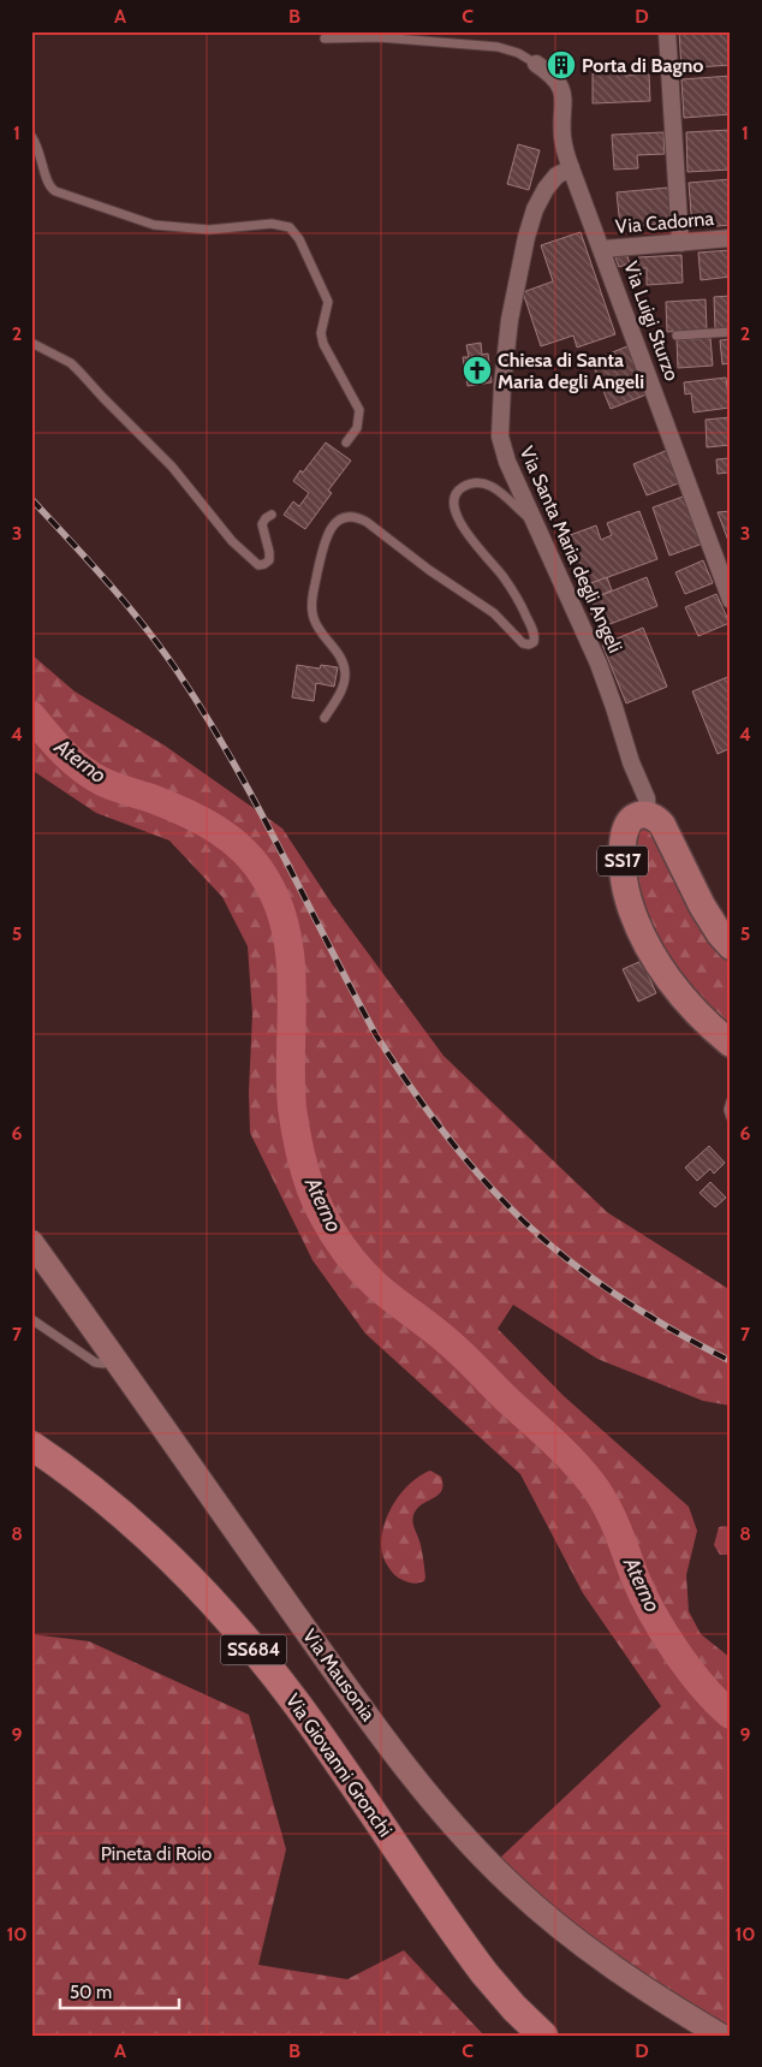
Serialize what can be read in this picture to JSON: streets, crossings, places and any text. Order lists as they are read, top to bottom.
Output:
{
  "streets": {
    "highway": ["SS684", "Via Giovanni Gronchi"],
    "main road": ["SS17", "Via Mausonia"],
    "street": ["Via Cadorna", "Via Luigi Sturzo", "Via Santa Maria degli Angeli"]
  },
  "crossings": [
    ["Via Cadorna", "Via Luigi Sturzo"],
    ["Via Luigi Sturzo", "Via Santa Maria degli Angeli"],
    ["Via Santa Maria degli Angeli", "SS17"]
  ],
  "water": ["Aterno"],
  "parks": ["Pineta di Roio"],
  "places": {
    "building": ["Porta di Bagno"],
    "church": ["Chiesa di Santa Maria degli Angeli"]
  },
  "scale_bar": "50 m",
  "grid": {
    "columns": [
      "A",
      "B",
      "C",
      "D"
    ],
    "rows": [
      "1",
      "2",
      "3",
      "4",
      "5",
      "6",
      "7",
      "8",
      "9",
      "10"
    ]
  }
}
